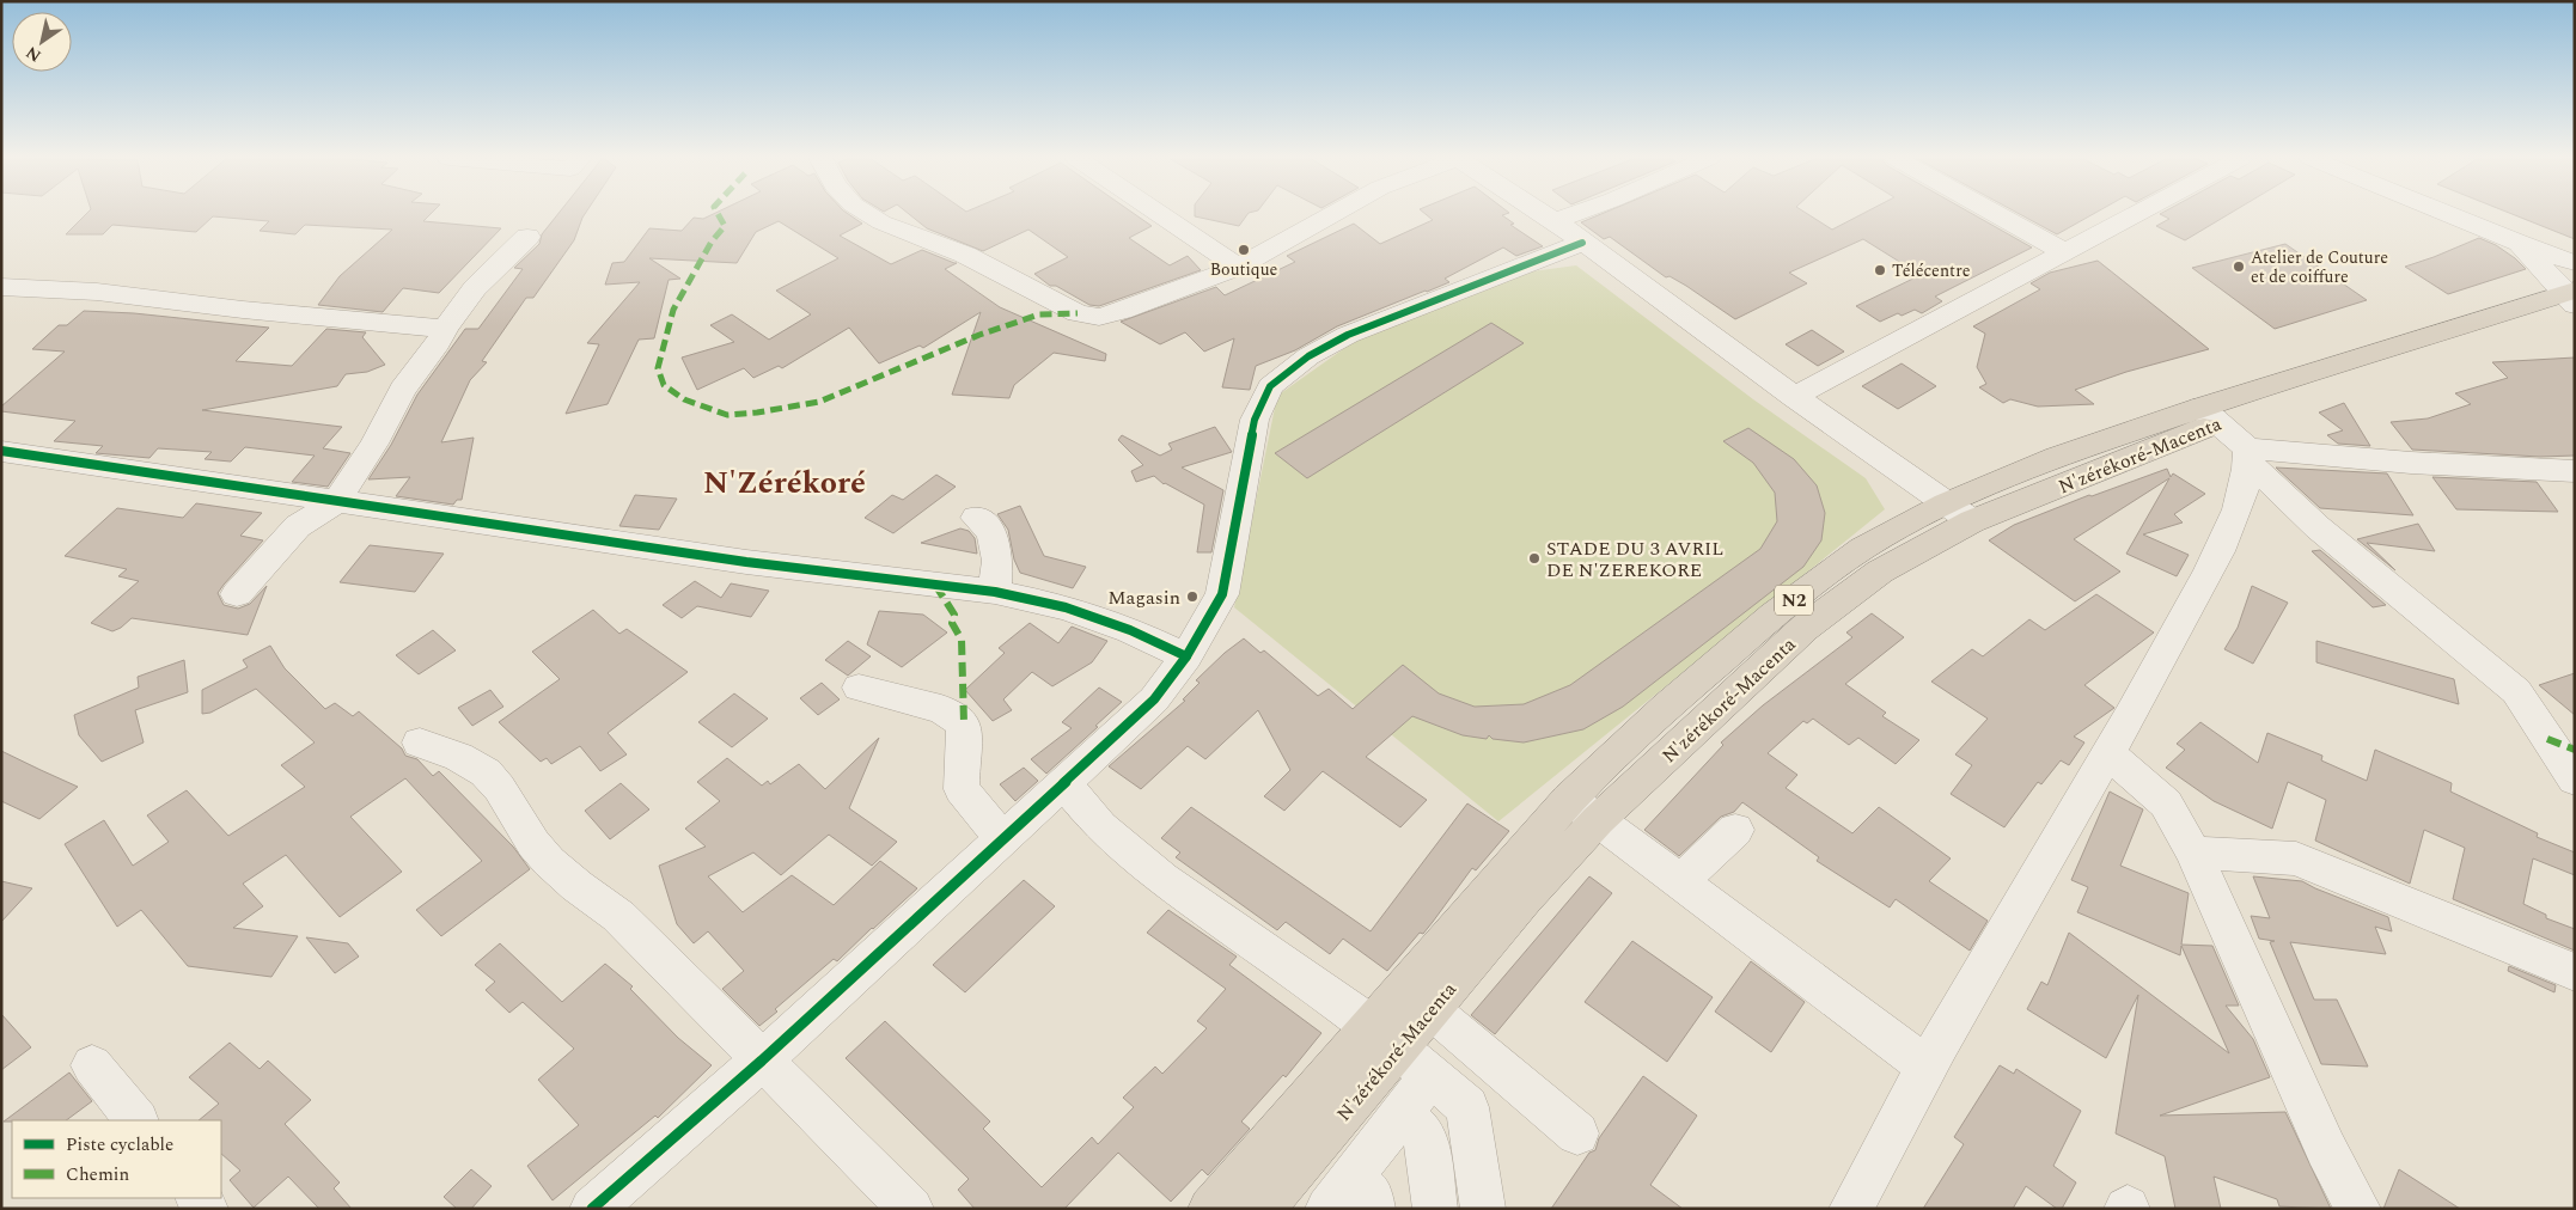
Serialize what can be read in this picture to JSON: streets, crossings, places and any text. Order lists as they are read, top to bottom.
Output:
{
  "streets": {
    "highway": ["N'zérékoré-Macenta", "N2"]
  },
  "crossings": [
    ["N'zérékoré-Macenta", "N2"]
  ],
  "districts": ["N'Zérékoré"],
  "places": [
    "Boutique",
    "Atelier de Couture et de coiffure",
    "Télécentre",
    "STADE DU 3 AVRIL DE N'ZEREKORE",
    "Magasin"
  ],
  "legend": ["Piste cyclable", "Chemin"],
  "north": "bottom left"
}
